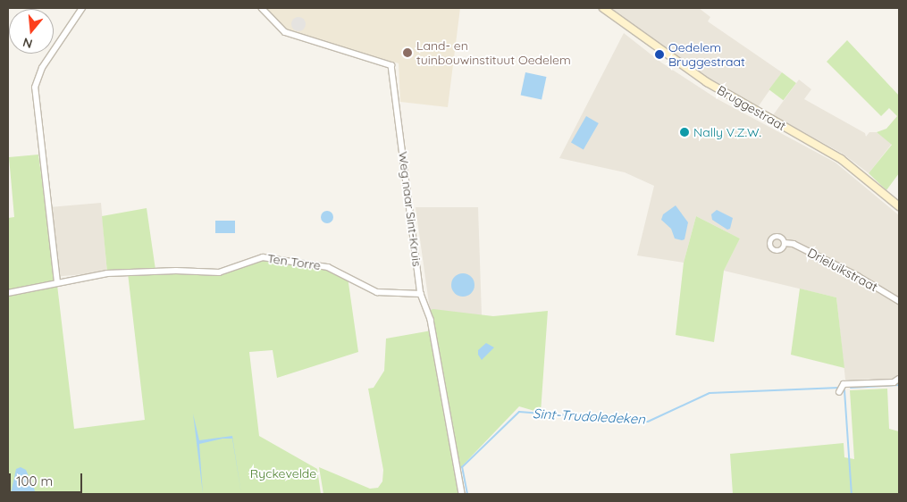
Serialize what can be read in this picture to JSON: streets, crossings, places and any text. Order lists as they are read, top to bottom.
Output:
{
  "streets": {
    "main road": ["Bruggestraat"],
    "street": ["Weg naar Sint-Kruis", "Ten Torre", "Drieluikstraat"]
  },
  "crossings": [
    ["Weg naar Sint-Kruis", "Ten Torre"]
  ],
  "water": ["Sint-Trudoledeken"],
  "parks": ["Ryckevelde"],
  "places": ["Land- en tuinbouwinstituut Oedelem", "Oedelem Bruggestraat", "Nally V.Z.W."],
  "scale_bar": "100 m",
  "north": "bottom"
}
